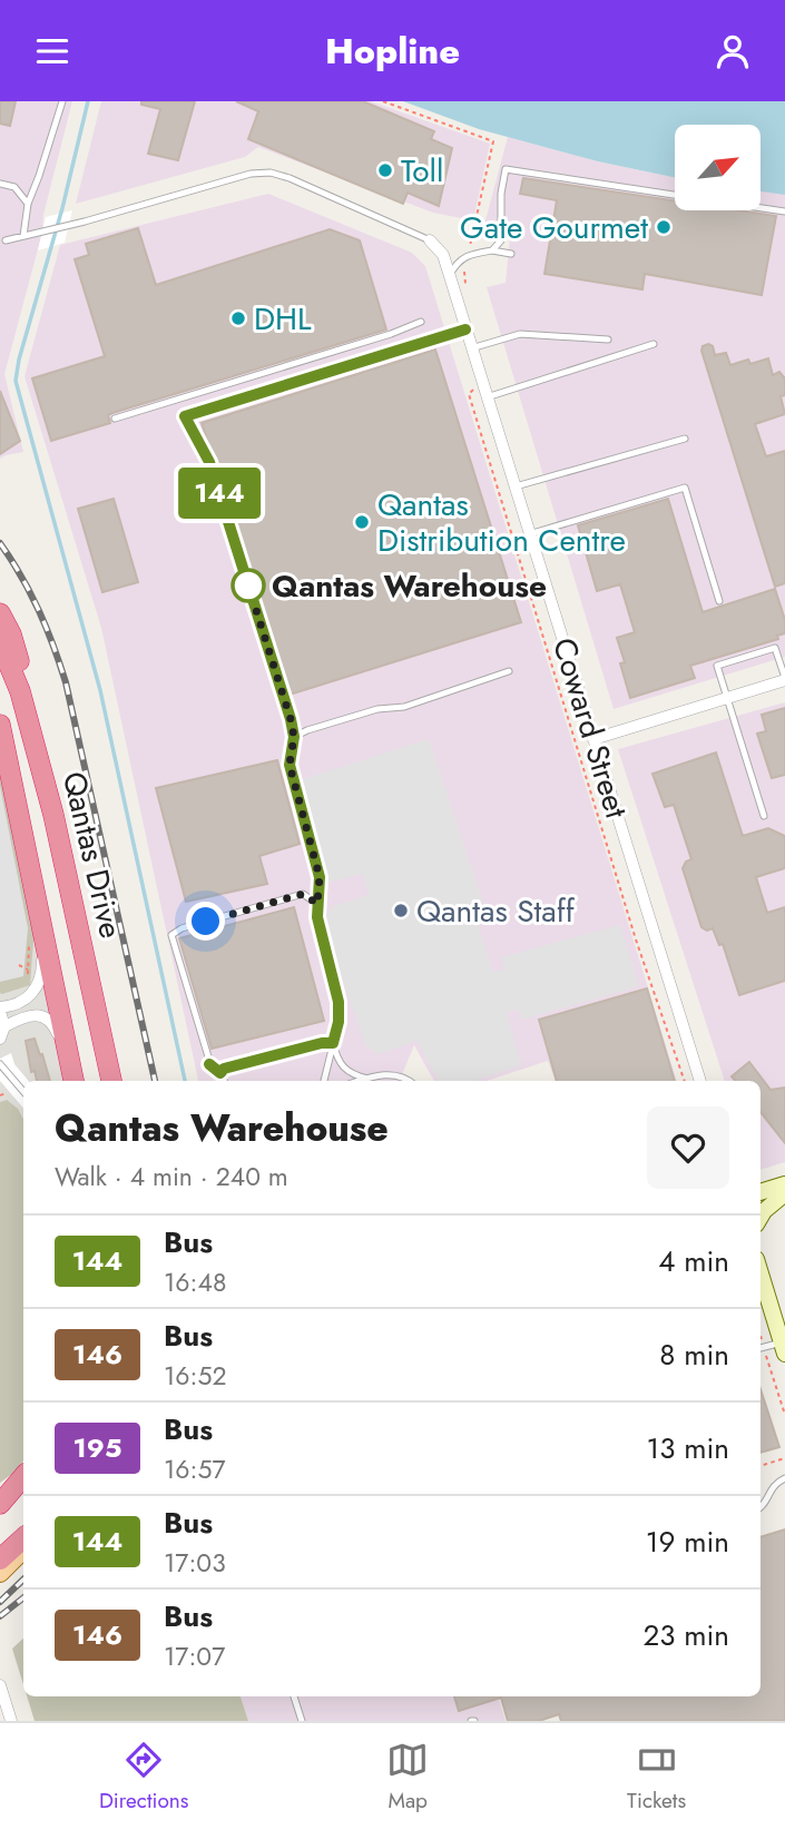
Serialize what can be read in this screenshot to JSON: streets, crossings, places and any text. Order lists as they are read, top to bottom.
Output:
{
  "streets": {
    "highway": ["Qantas Drive"],
    "street": ["Coward Street"]
  },
  "places": [
    "Toll",
    "Gate Gourmet",
    "DHL",
    "Qantas Distribution Centre",
    "Qantas Warehouse",
    "Qantas Staff"
  ],
  "lines": ["bus line 144"],
  "north": "top right",
  "page": {
    "header": "Hopline",
    "on_map": "144",
    "heading": ["Qantas Warehouse", "Walk · 4 min · 240 m"],
    "list": [
      {
        "mark": "144",
        "name": "Bus",
        "note": "16:48",
        "value": "4 min"
      },
      {
        "mark": "146",
        "name": "Bus",
        "note": "16:52",
        "value": "8 min"
      },
      {
        "mark": "195",
        "name": "Bus",
        "note": "16:57",
        "value": "13 min"
      },
      {
        "mark": "144",
        "name": "Bus",
        "note": "17:03",
        "value": "19 min"
      },
      {
        "mark": "146",
        "name": "Bus",
        "note": "17:07",
        "value": "23 min"
      }
    ],
    "tabs": ["Directions", "Map", "Tickets"]
  }
}
